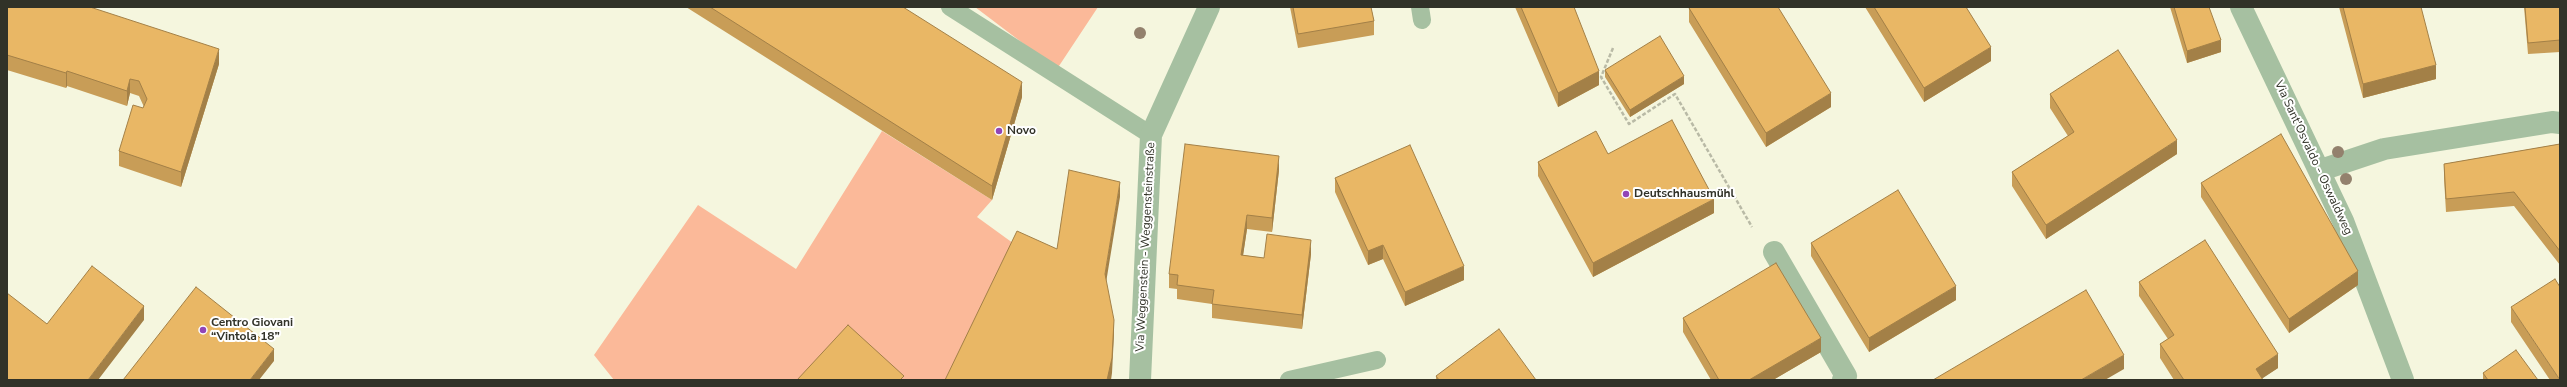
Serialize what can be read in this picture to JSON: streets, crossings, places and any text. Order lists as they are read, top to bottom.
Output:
{
  "streets": {
    "street": ["Via Sant'Osvaldo - Oswaldweg", "Via Weggenstein - Weggensteinstraße"]
  },
  "places": ["Novo", "Deutschhausmühl", "Centro Giovani “Vintola 18”"]
}
